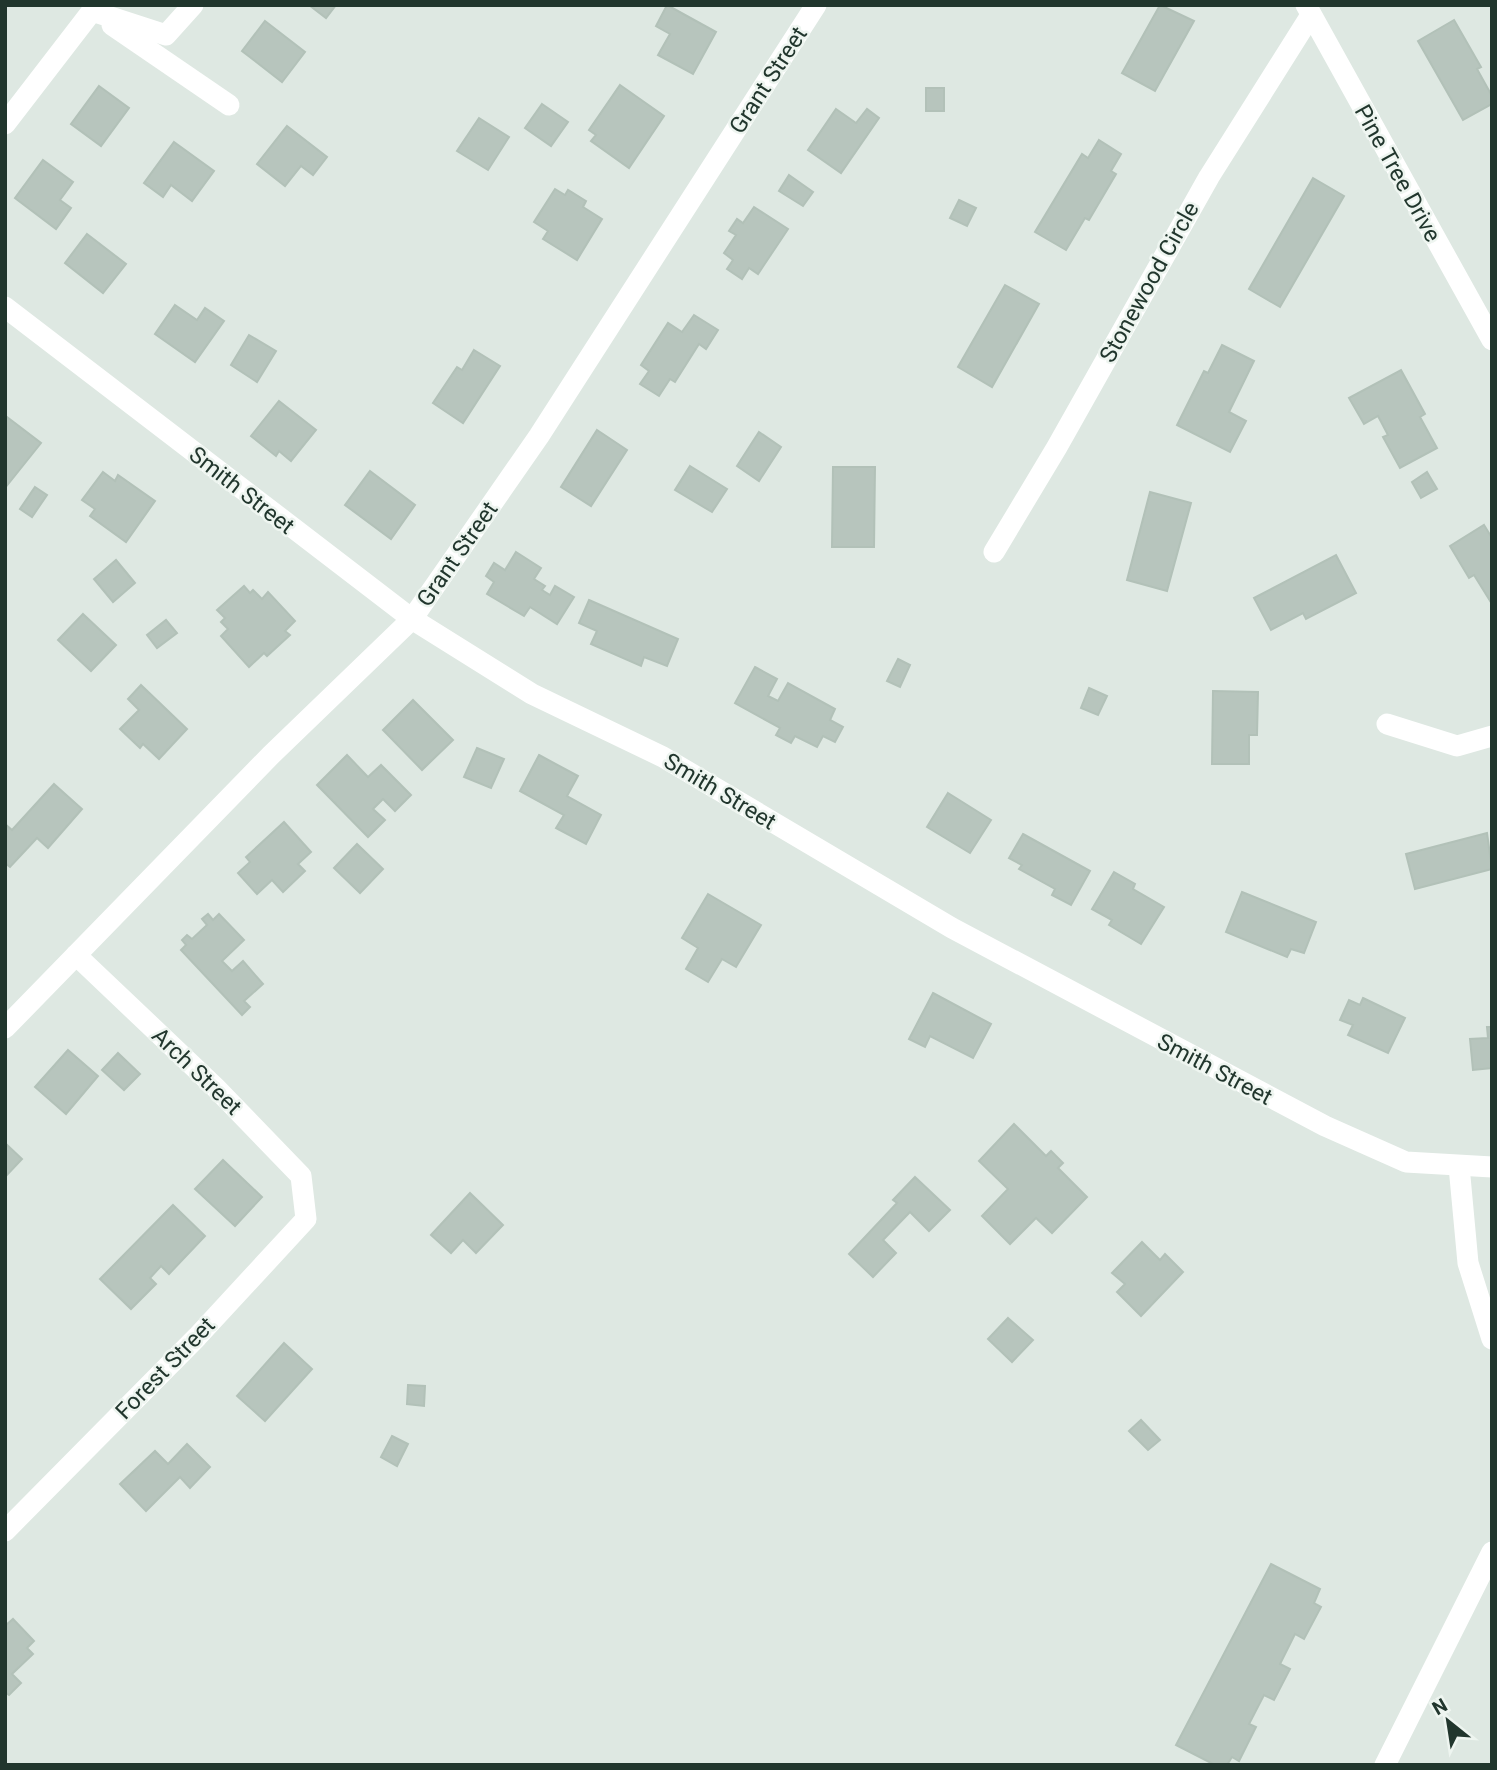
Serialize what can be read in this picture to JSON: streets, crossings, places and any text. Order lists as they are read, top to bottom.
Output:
{
  "streets": {
    "street": [
      "Grant Street",
      "Pine Tree Drive",
      "Stonewood Circle",
      "Smith Street",
      "Arch Street",
      "Forest Street"
    ]
  },
  "crossings": [
    ["Grant Street", "Smith Street"],
    ["Grant Street", "Arch Street"],
    ["Pine Tree Drive", "Stonewood Circle"],
    ["Arch Street", "Forest Street"]
  ],
  "north": "top left"
}
